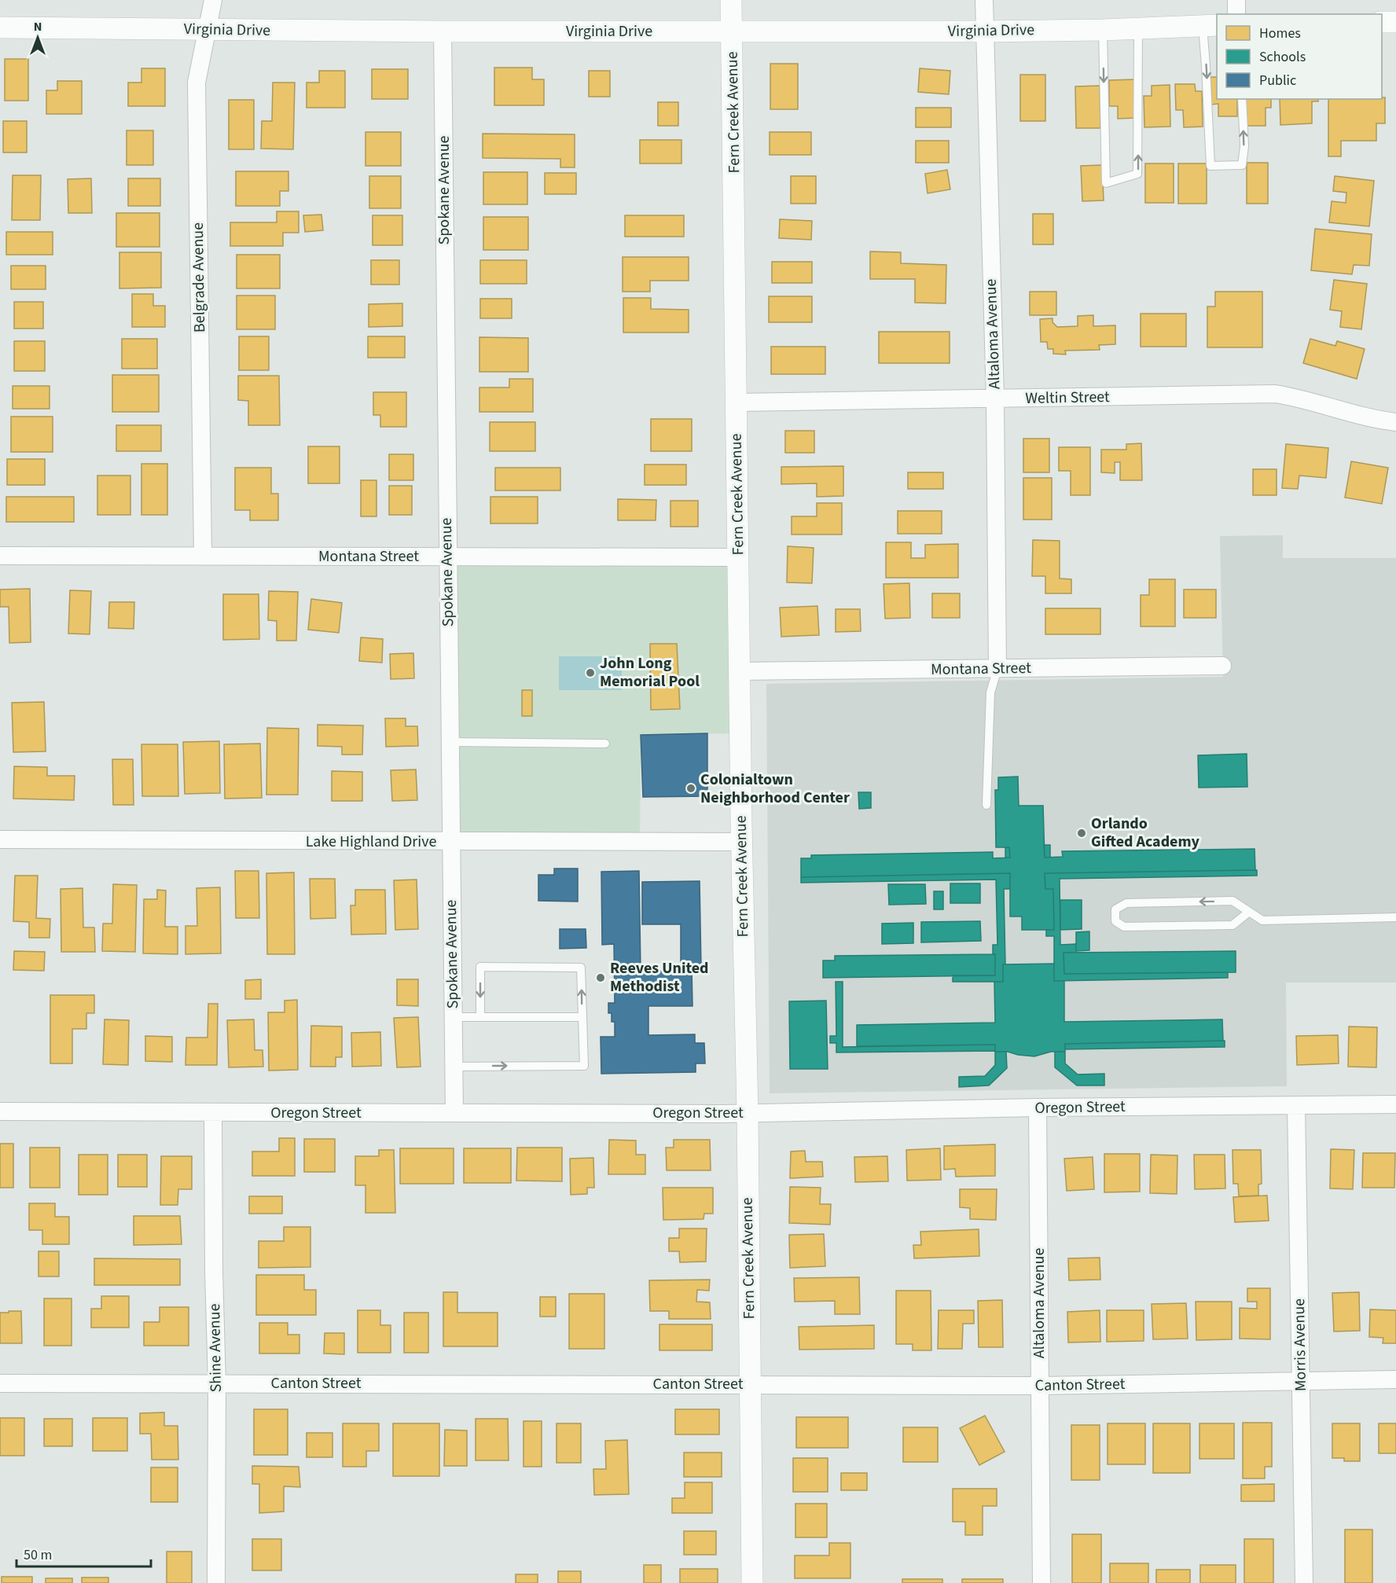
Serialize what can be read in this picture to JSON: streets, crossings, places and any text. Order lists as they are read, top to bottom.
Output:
{
  "streets": {
    "street": [
      "Virginia Drive",
      "Fern Creek Avenue",
      "Spokane Avenue",
      "Belgrade Avenue",
      "Altaloma Avenue",
      "Weltin Street",
      "Montana Street",
      "Lake Highland Drive",
      "Oregon Street",
      "Morris Avenue",
      "Shine Avenue",
      "Canton Street"
    ]
  },
  "crossings": [
    ["Virginia Drive", "Fern Creek Avenue"],
    ["Virginia Drive", "Spokane Avenue"],
    ["Virginia Drive", "Belgrade Avenue"],
    ["Virginia Drive", "Altaloma Avenue"],
    ["Fern Creek Avenue", "Weltin Street"],
    ["Fern Creek Avenue", "Montana Street"],
    ["Fern Creek Avenue", "Lake Highland Drive"],
    ["Fern Creek Avenue", "Oregon Street"],
    ["Fern Creek Avenue", "Canton Street"],
    ["Spokane Avenue", "Montana Street"],
    ["Spokane Avenue", "Lake Highland Drive"],
    ["Spokane Avenue", "Oregon Street"],
    ["Belgrade Avenue", "Montana Street"],
    ["Altaloma Avenue", "Weltin Street"],
    ["Altaloma Avenue", "Montana Street"],
    ["Altaloma Avenue", "Oregon Street"],
    ["Altaloma Avenue", "Canton Street"],
    ["Oregon Street", "Morris Avenue"],
    ["Oregon Street", "Shine Avenue"],
    ["Morris Avenue", "Canton Street"],
    ["Shine Avenue", "Canton Street"]
  ],
  "places": [
    "John Long Memorial Pool",
    "Colonialtown Neighborhood Center",
    "Orlando Gifted Academy",
    "Reeves United Methodist"
  ],
  "legend": ["Homes", "Schools", "Public"],
  "scale_bar": "50 m",
  "north": "top"
}
